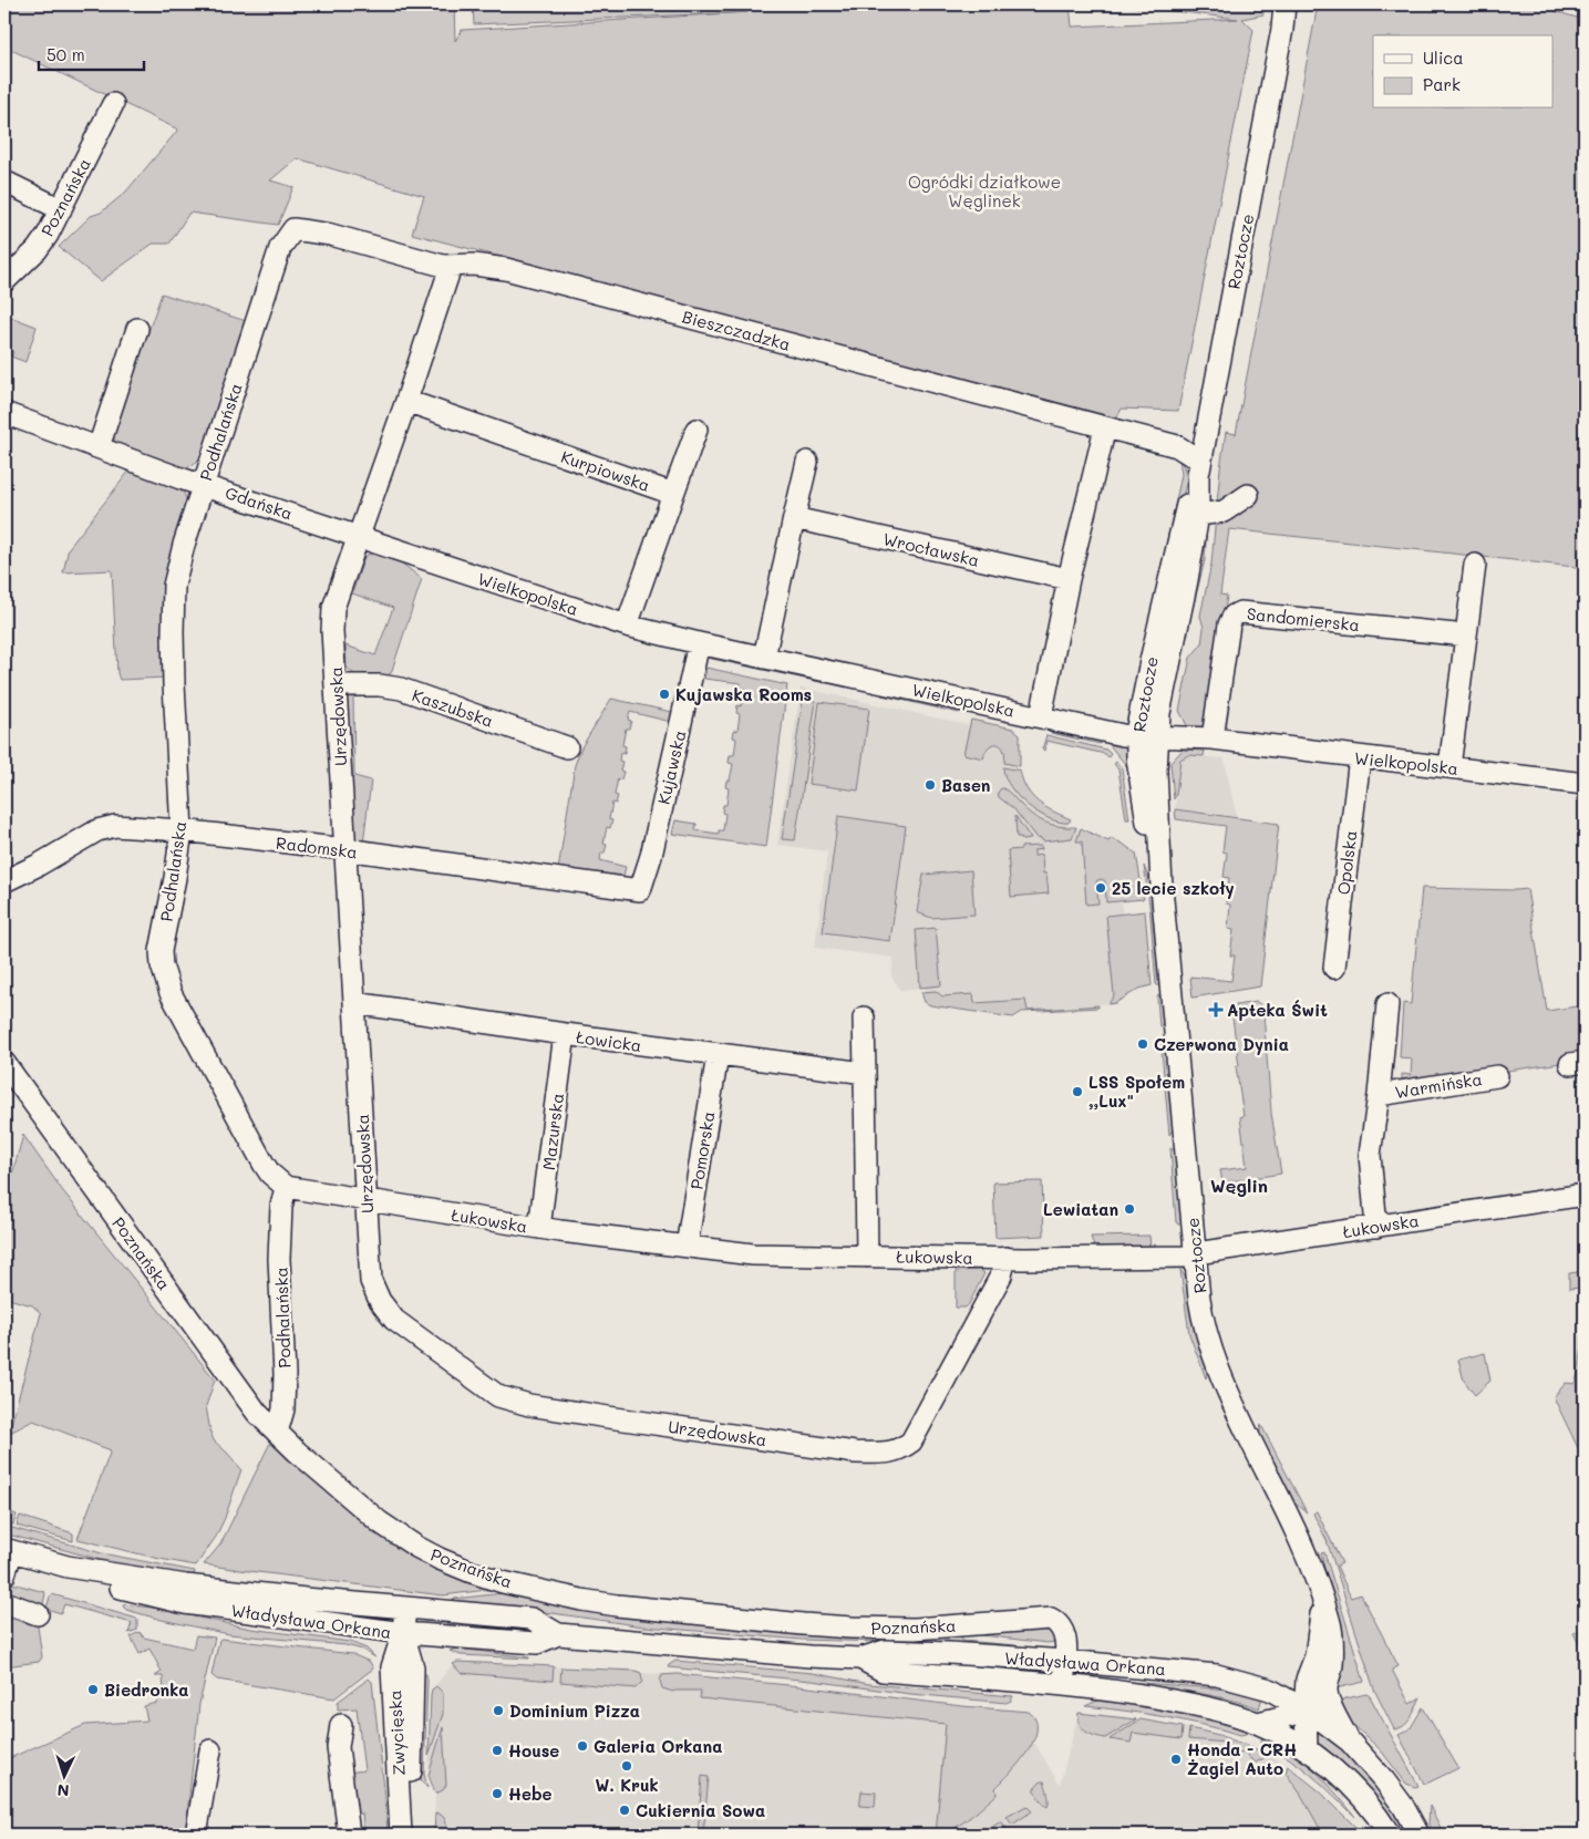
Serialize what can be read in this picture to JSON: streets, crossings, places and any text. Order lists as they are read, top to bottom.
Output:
{
  "streets": {
    "street": [
      "Poznańska",
      "Roztocze",
      "Bieszczadzka",
      "Podhalańska",
      "Kurpiowska",
      "Gdańska",
      "Wrocławska",
      "Wielkopolska",
      "Sandomierska",
      "Kaszubska",
      "Urzędowska",
      "Kujawska",
      "Radomska",
      "Opolska",
      "Łowicka",
      "Warmińska",
      "Mazurska",
      "Pomorska",
      "Łukowska",
      "Władysława Orkana",
      "Zwycięska"
    ]
  },
  "crossings": [
    ["Poznańska", "Podhalańska"],
    ["Poznańska", "Władysława Orkana"],
    ["Roztocze", "Bieszczadzka"],
    ["Roztocze", "Wielkopolska"],
    ["Roztocze", "Łukowska"],
    ["Roztocze", "Władysława Orkana"],
    ["Bieszczadzka", "Podhalańska"],
    ["Bieszczadzka", "Urzędowska"],
    ["Podhalańska", "Gdańska"],
    ["Podhalańska", "Radomska"],
    ["Podhalańska", "Łukowska"],
    ["Kurpiowska", "Urzędowska"],
    ["Gdańska", "Wielkopolska"],
    ["Gdańska", "Urzędowska"],
    ["Wielkopolska", "Sandomierska"],
    ["Wielkopolska", "Urzędowska"],
    ["Wielkopolska", "Kujawska"],
    ["Wielkopolska", "Opolska"],
    ["Kaszubska", "Urzędowska"],
    ["Urzędowska", "Radomska"],
    ["Urzędowska", "Łowicka"],
    ["Urzędowska", "Łukowska"],
    ["Kujawska", "Radomska"],
    ["Łowicka", "Mazurska"],
    ["Łowicka", "Pomorska"],
    ["Warmińska", "Łukowska"],
    ["Mazurska", "Łukowska"],
    ["Pomorska", "Łukowska"],
    ["Władysława Orkana", "Zwycięska"]
  ],
  "districts": ["Węglin"],
  "parks": ["Ogródki działkowe Węglinek"],
  "places": {
    "other": [
      "Kujawska Rooms",
      "Basen",
      "25 lecie szkoły",
      "Czerwona Dynia",
      "LSS Społem ,,Lux\"",
      "Lewiatan",
      "Biedronka",
      "Dominium Pizza",
      "Galeria Orkana",
      "House",
      "Honda - CRH Żagiel Auto",
      "W. Kruk",
      "Hebe",
      "Cukiernia Sowa"
    ],
    "health": ["Apteka Świt"]
  },
  "legend": ["Ulica", "Park"],
  "scale_bar": "50 m",
  "north": "bottom"
}
